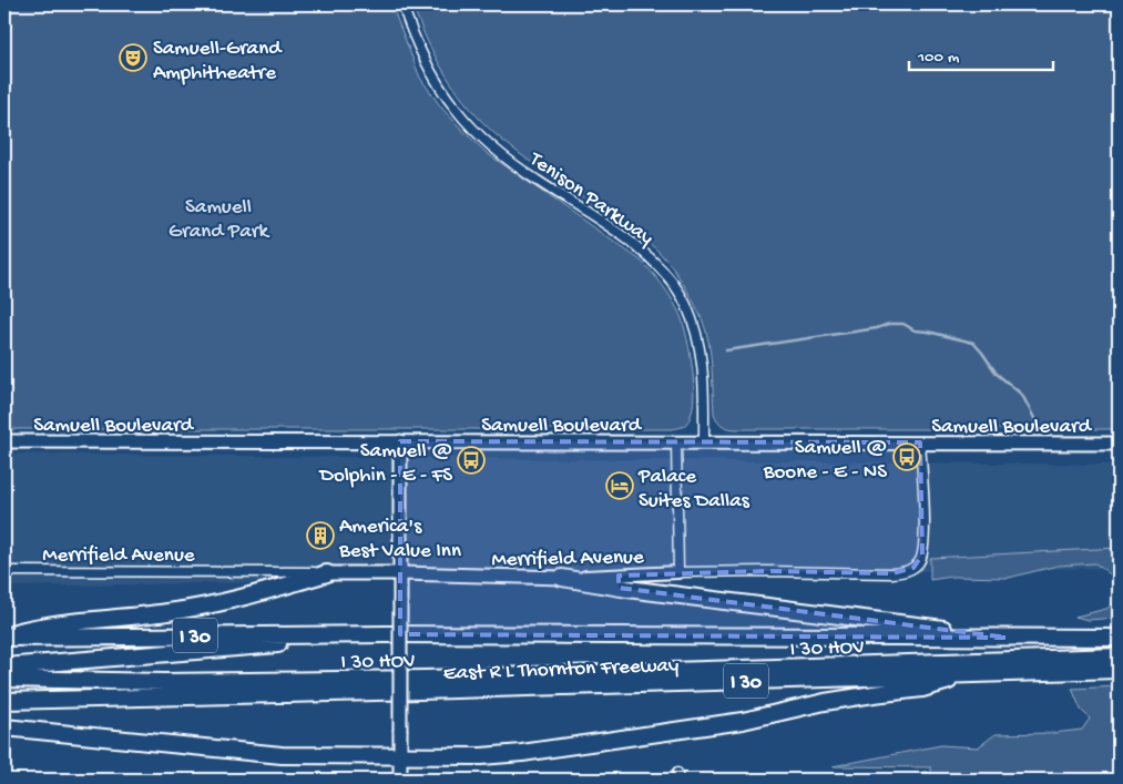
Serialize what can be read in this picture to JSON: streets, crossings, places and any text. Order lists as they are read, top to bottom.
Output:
{
  "streets": {
    "highway": ["I 30", "I 30 HOV", "East R L Thornton Freeway"],
    "main road": ["Samuell Boulevard", "Merrifield Avenue"],
    "street": ["Tenison Parkway"]
  },
  "crossings": [
    ["Tenison Parkway", "Samuell Boulevard"],
    ["Samuell Boulevard", "Merrifield Avenue"],
    ["I 30 HOV", "East R L Thornton Freeway"]
  ],
  "parks": ["Samuell Grand Park"],
  "places": {
    "theatre": ["Samuell-Grand Amphitheatre"],
    "bus stop": ["Samuell @ Boone - E - NS", "Samuell @ Dolphin - E - FS"],
    "hotel": ["Palace Suites Dallas"],
    "building": ["America's Best Value Inn"]
  },
  "scale_bar": "100 m"
}
